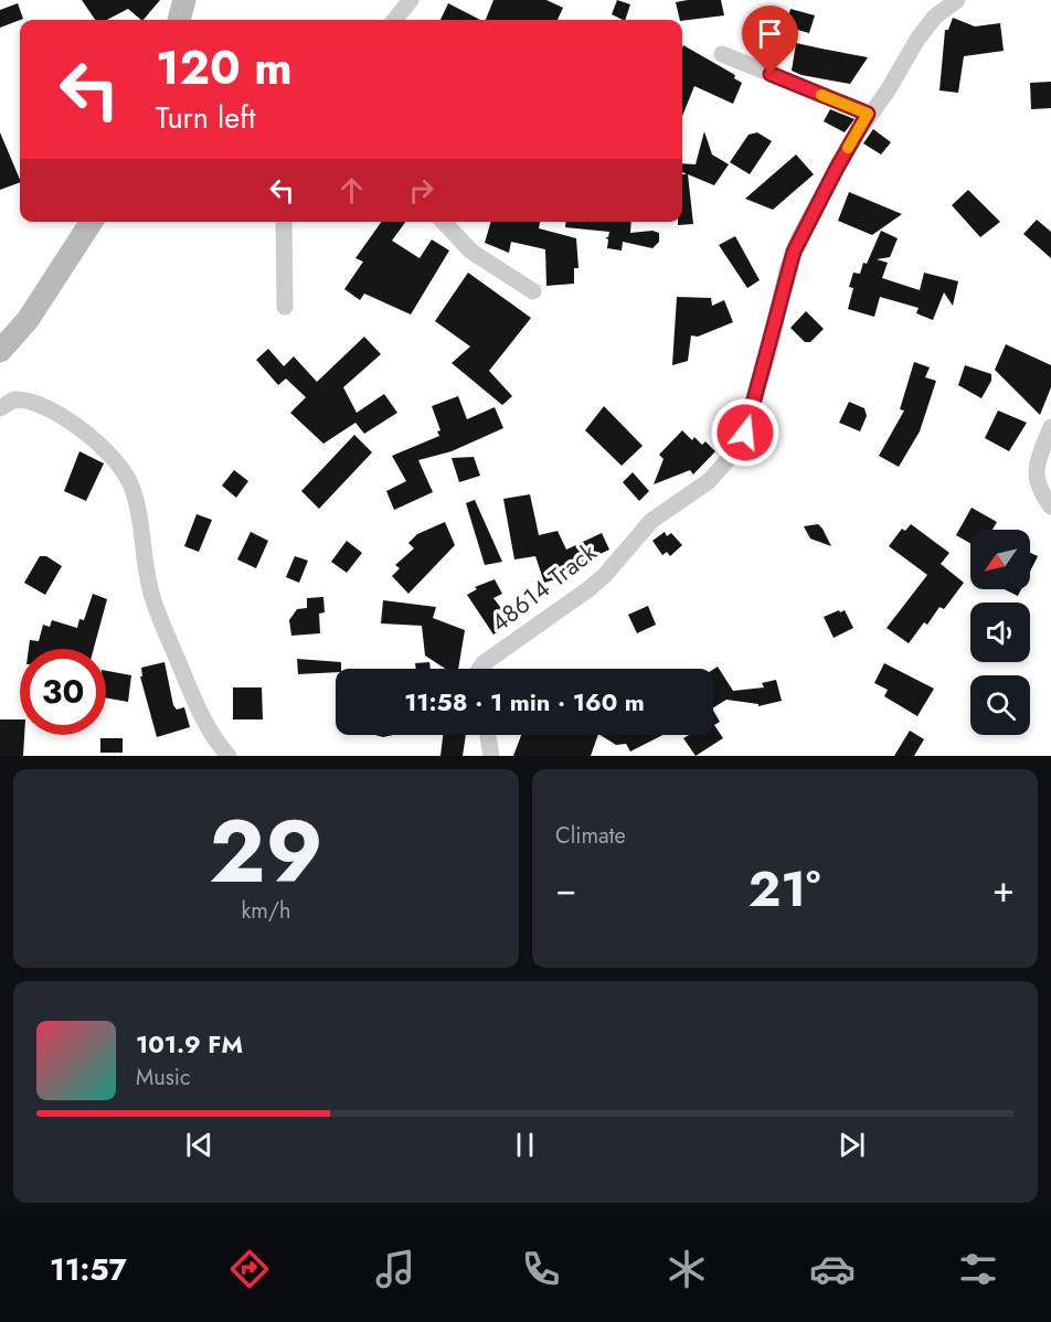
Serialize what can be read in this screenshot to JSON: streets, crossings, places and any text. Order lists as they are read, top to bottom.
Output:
{
  "streets": {
    "street": ["48614 Track"]
  },
  "north": "bottom left",
  "page": {
    "turn": ["120 m", "Turn left"],
    "limit": "30",
    "trip": "11:58 · 1 min · 160 m",
    "tile": [
      ["29", "km/h"],
      "Climate"
    ],
    "heat": ["−", "21°", "+"],
    "song": ["101.9 FM", "Music"],
    "tabs": "11:57"
  }
}
